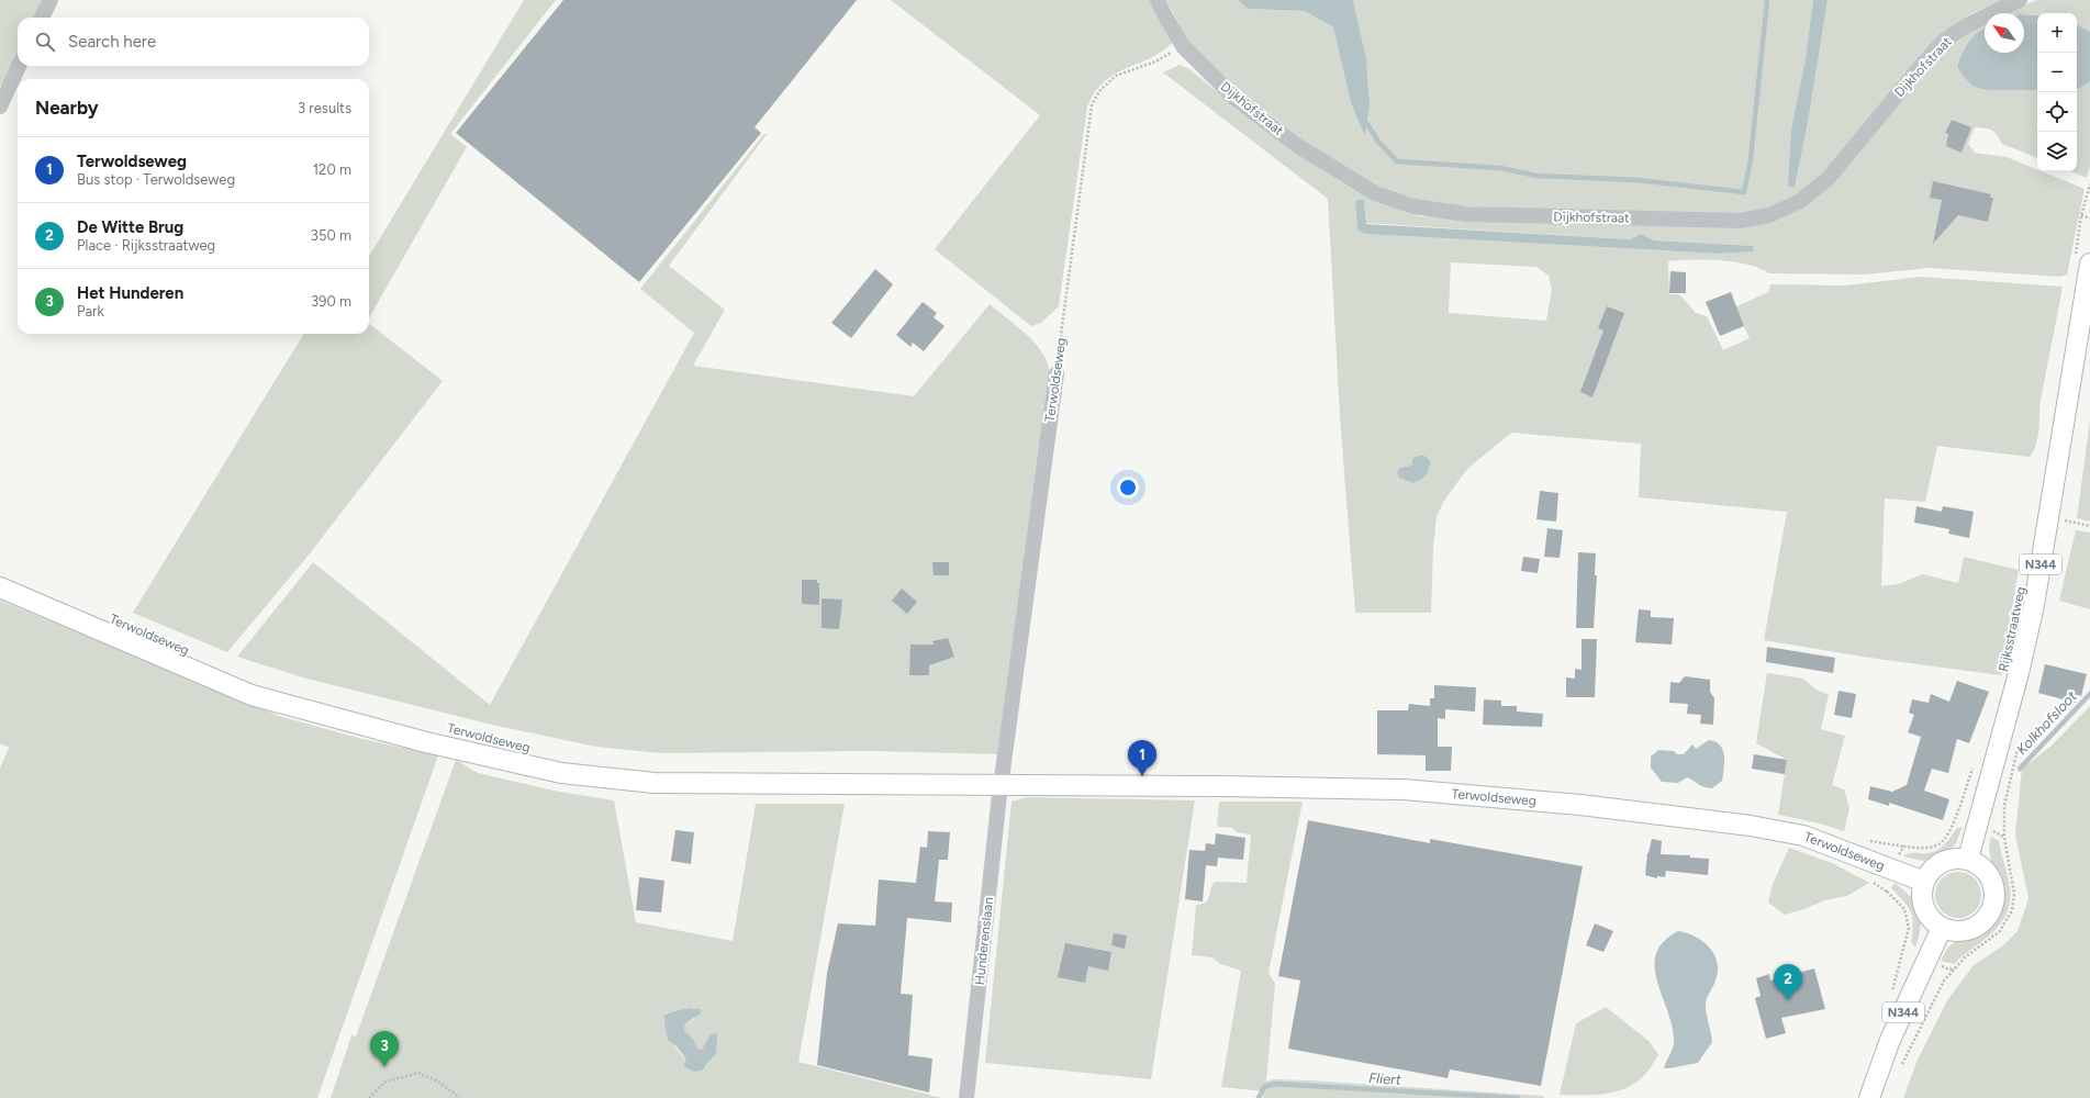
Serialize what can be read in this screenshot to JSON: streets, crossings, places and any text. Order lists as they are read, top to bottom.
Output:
{
  "streets": {
    "main road": ["Terwoldseweg", "N344", "Rijksstraatweg"],
    "street": ["Dijkhofstraat", "Hunderenslaan"]
  },
  "crossings": [
    ["Dijkhofstraat", "Terwoldseweg"],
    ["Terwoldseweg", "N344"],
    ["Terwoldseweg", "Rijksstraatweg"],
    ["Terwoldseweg", "Hunderenslaan"],
    ["N344", "Rijksstraatweg"]
  ],
  "water": ["Kolkhofsloot", "Fliert"],
  "north": "top left",
  "page": {
    "map_buttons": ["+", "−"],
    "search": "Search here",
    "heading": ["Nearby", "3 results"],
    "list": [
      {
        "mark": "1",
        "name": "Terwoldseweg",
        "note": "Bus stop · Terwoldseweg",
        "value": "120 m"
      },
      {
        "mark": "2",
        "name": "De Witte Brug",
        "note": "Place · Rijksstraatweg",
        "value": "350 m"
      },
      {
        "mark": "3",
        "name": "Het Hunderen",
        "note": "Park",
        "value": "390 m"
      }
    ],
    "pins": ["1", "2", "3"]
  }
}
